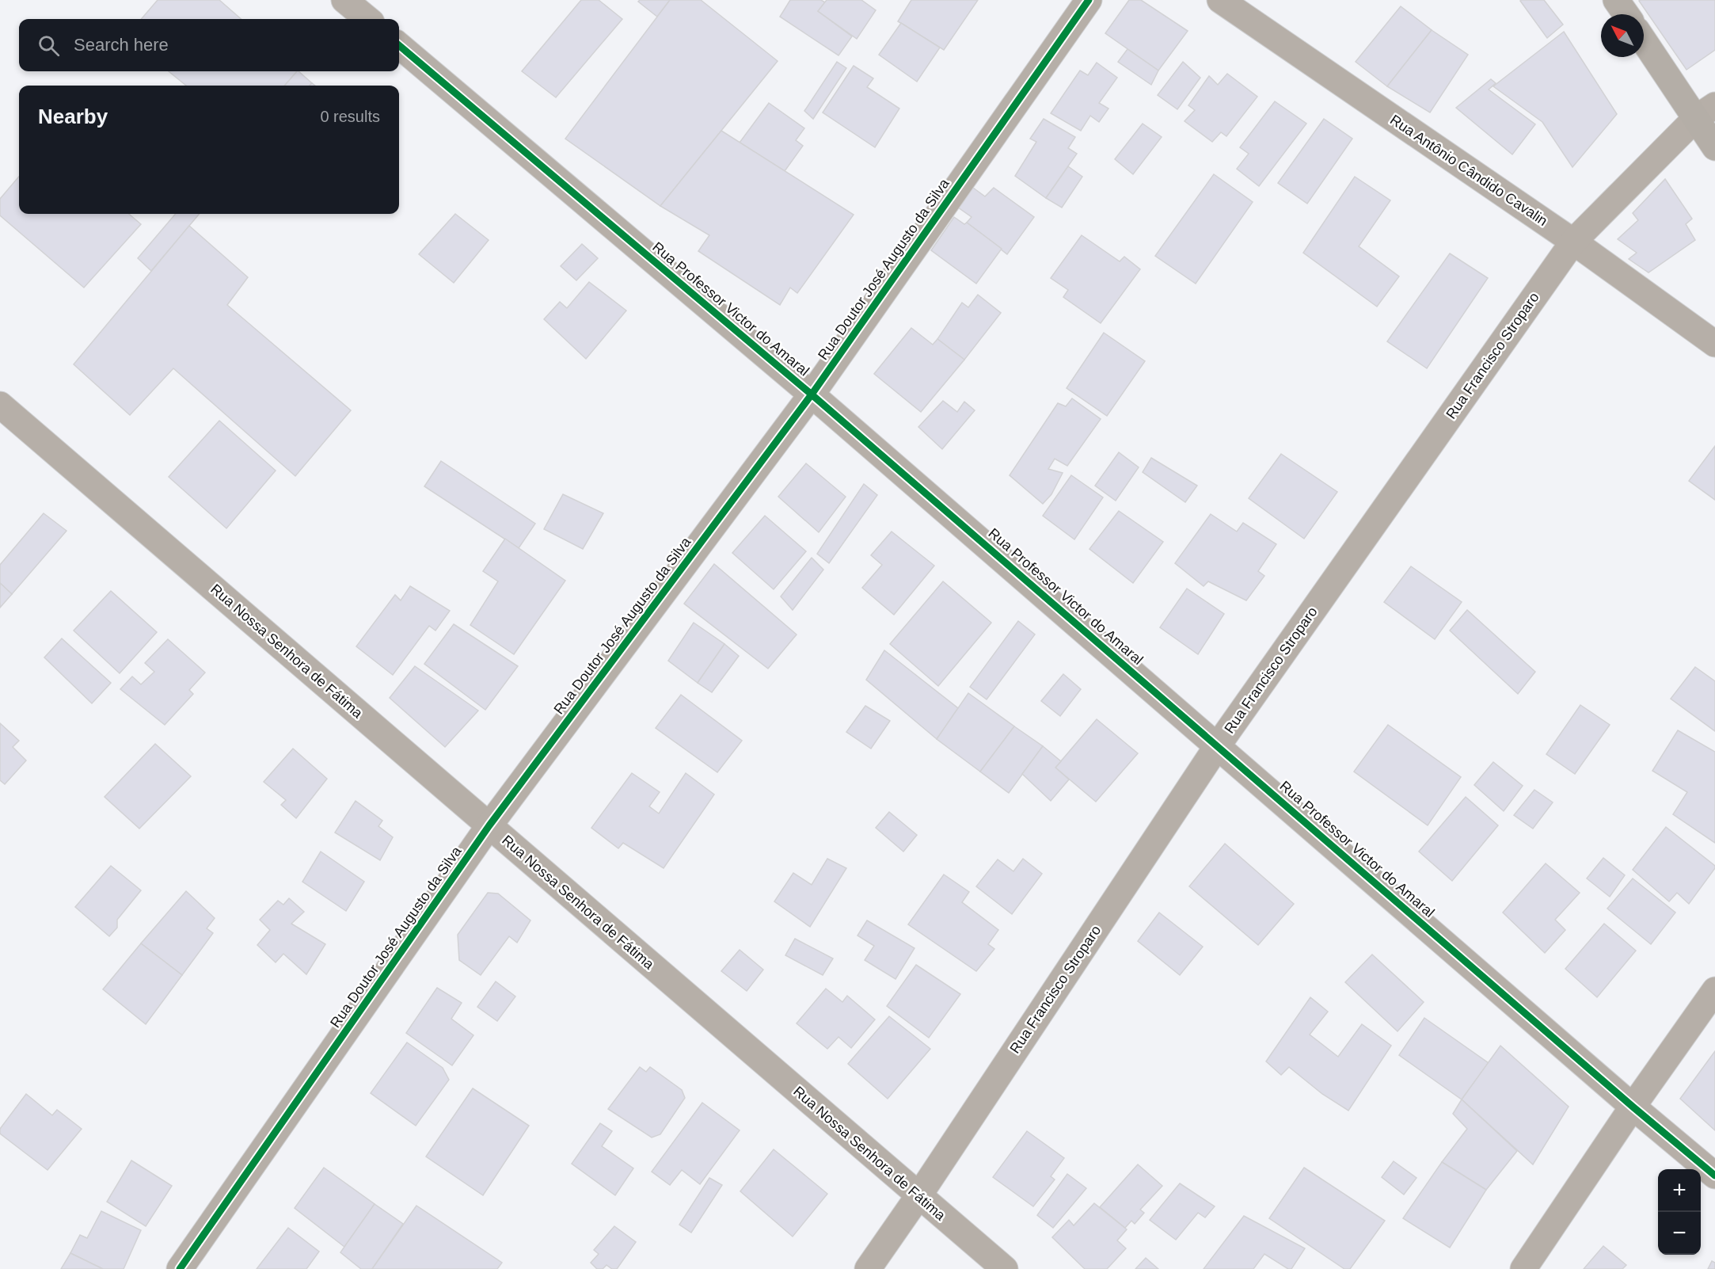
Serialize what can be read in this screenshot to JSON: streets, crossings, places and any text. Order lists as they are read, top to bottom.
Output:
{
  "streets": {
    "street": [
      "Rua Antônio Cândido Cavalin",
      "Rua Doutor José Augusto da Silva",
      "Rua Professor Victor do Amaral",
      "Rua Francisco Stroparo",
      "Rua Nossa Senhora de Fátima"
    ]
  },
  "crossings": [
    ["Rua Antônio Cândido Cavalin", "Rua Francisco Stroparo"],
    ["Rua Doutor José Augusto da Silva", "Rua Professor Victor do Amaral"],
    ["Rua Doutor José Augusto da Silva", "Rua Nossa Senhora de Fátima"],
    ["Rua Professor Victor do Amaral", "Rua Francisco Stroparo"],
    ["Rua Francisco Stroparo", "Rua Nossa Senhora de Fátima"]
  ],
  "north": "top left",
  "page": {
    "search": "Search here",
    "heading": ["Nearby", "0 results"],
    "map_buttons": ["+", "−"]
  }
}
